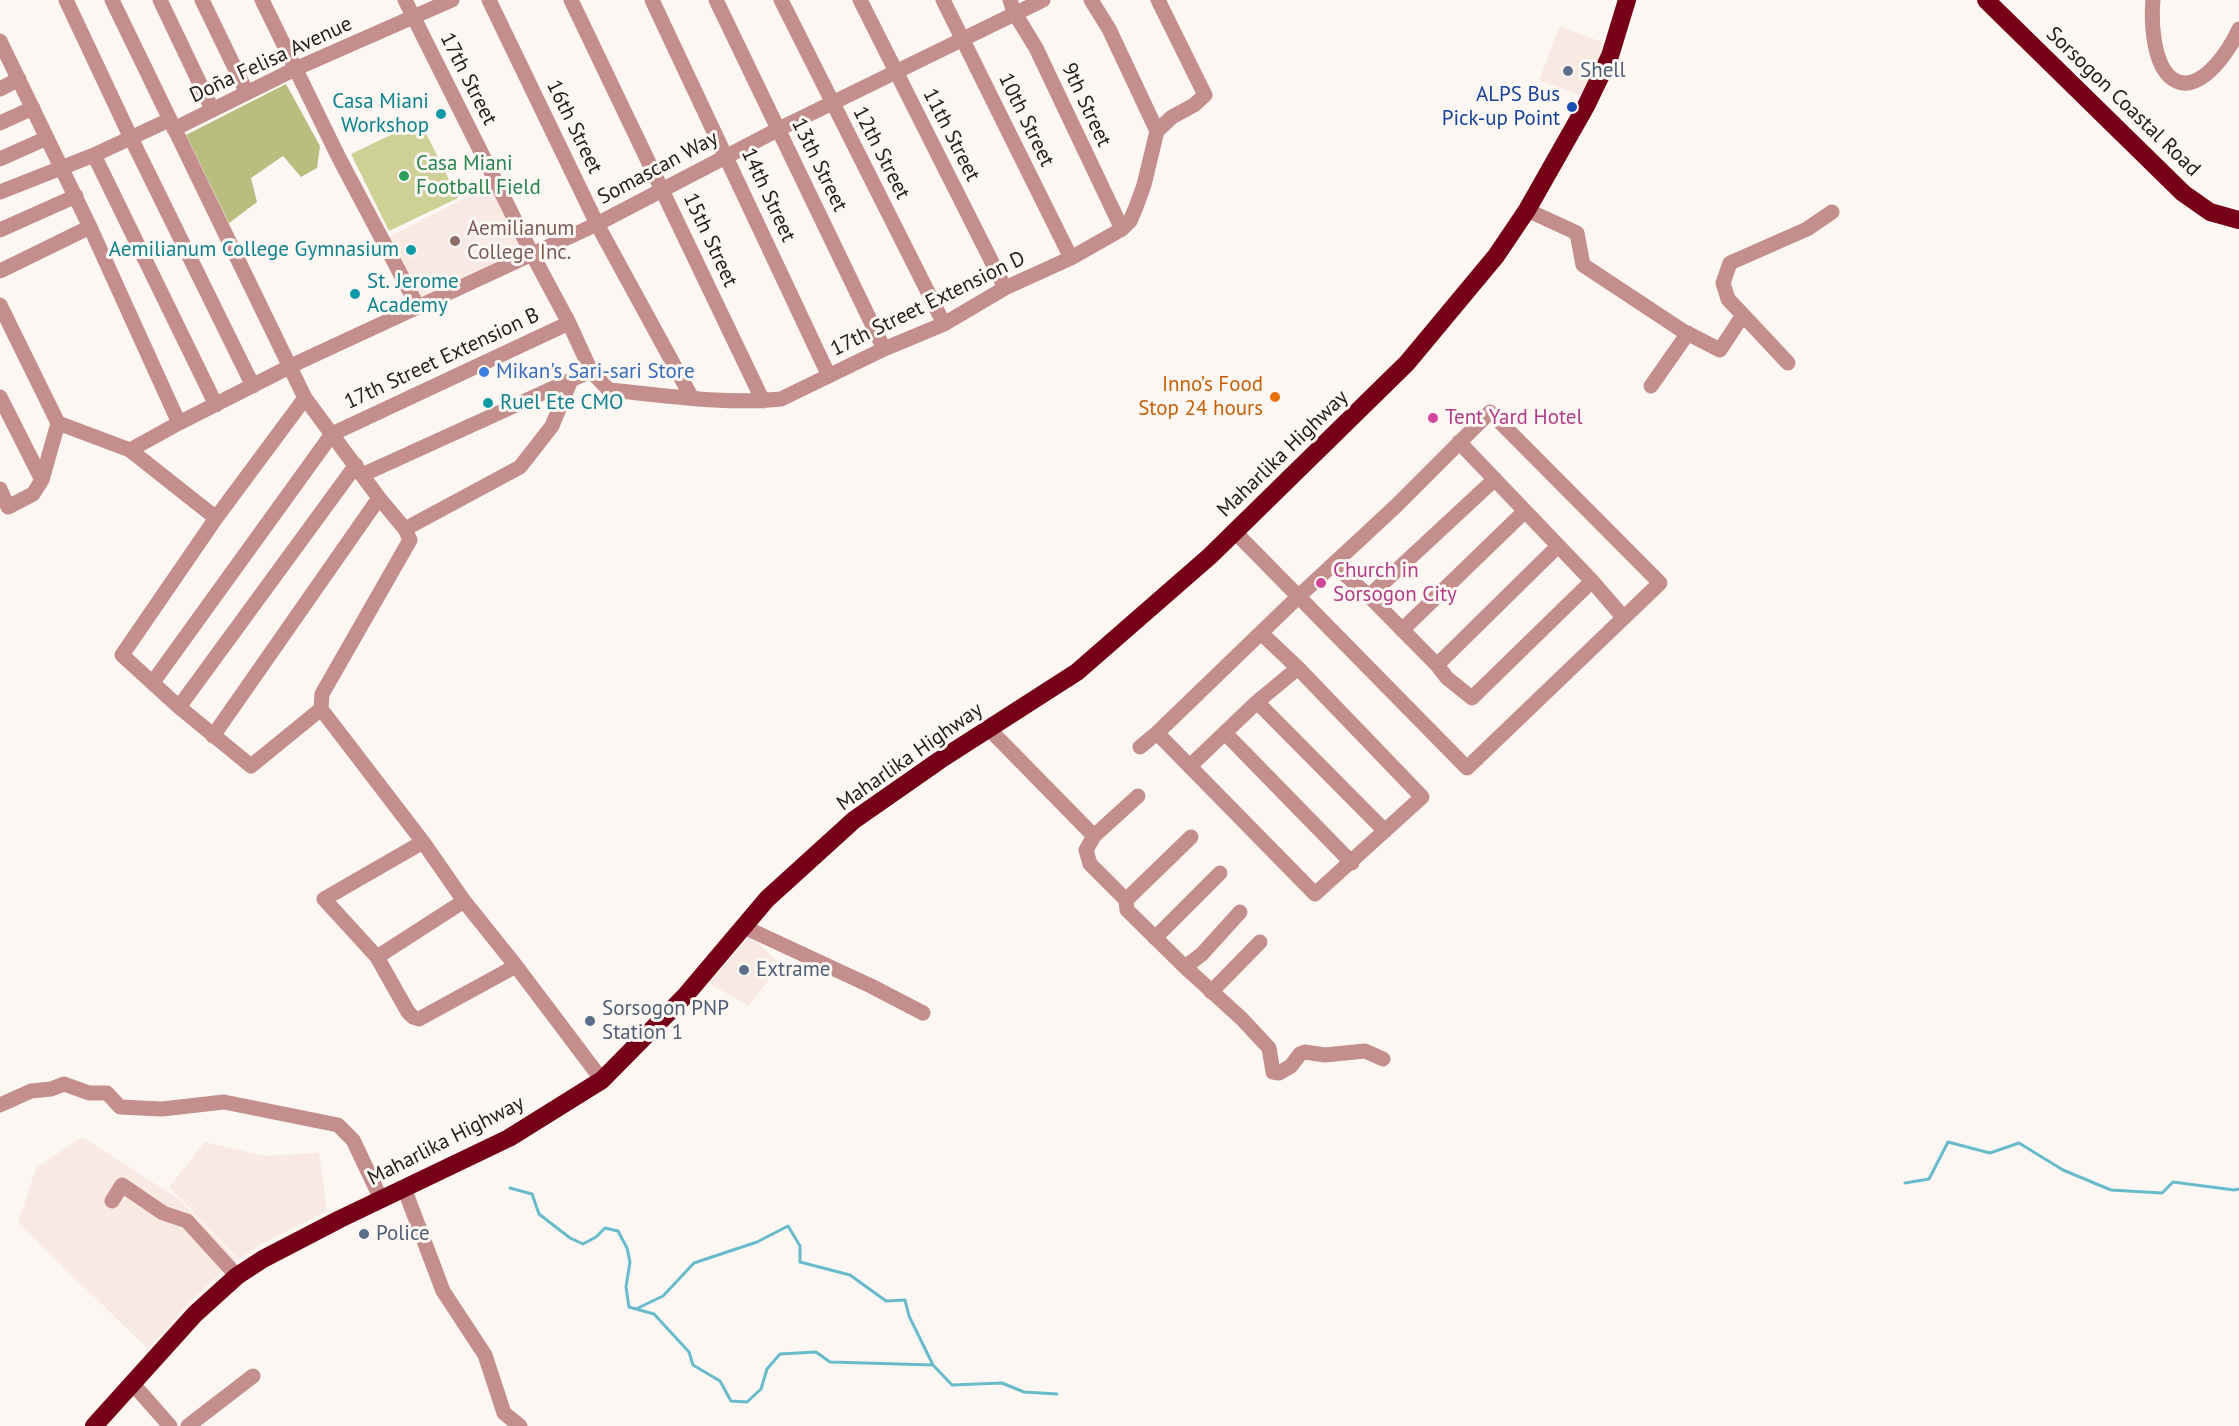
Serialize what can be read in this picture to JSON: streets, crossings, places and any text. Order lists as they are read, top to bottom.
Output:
{
  "streets": {
    "highway": ["Sorsogon Coastal Road", "Maharlika Highway"],
    "street": [
      "Doña Felisa Avenue",
      "17th Street",
      "9th Street",
      "10th Street",
      "16th Street",
      "11th Street",
      "12th Street",
      "13th Street",
      "Somascan Way",
      "14th Street",
      "15th Street",
      "17th Street Extension D",
      "17th Street Extension B"
    ]
  },
  "crossings": [
    ["Doña Felisa Avenue", "17th Street"],
    ["17th Street", "Somascan Way"],
    ["17th Street", "17th Street Extension D"],
    ["17th Street", "17th Street Extension B"],
    ["9th Street", "Somascan Way"],
    ["9th Street", "17th Street Extension D"],
    ["10th Street", "Somascan Way"],
    ["10th Street", "17th Street Extension D"],
    ["16th Street", "Somascan Way"],
    ["16th Street", "17th Street Extension D"],
    ["11th Street", "Somascan Way"],
    ["11th Street", "17th Street Extension D"],
    ["12th Street", "Somascan Way"],
    ["12th Street", "17th Street Extension D"],
    ["13th Street", "Somascan Way"],
    ["13th Street", "17th Street Extension D"],
    ["Somascan Way", "14th Street"],
    ["Somascan Way", "15th Street"],
    ["14th Street", "17th Street Extension D"],
    ["15th Street", "17th Street Extension D"]
  ],
  "places": [
    "Shell",
    "ALPS Bus Pick-up Point",
    "Casa Miani Workshop",
    "Casa Miani Football Field",
    "Aemilianum College Inc.",
    "Aemilianum College Gymnasium",
    "St. Jerome Academy",
    "Mikan's Sari-sari Store",
    "Inno’s Food Stop 24 hours",
    "Ruel Ete CMO",
    "Tent Yard Hotel",
    "Church in Sorsogon City",
    "Extrame",
    "Sorsogon PNP Station 1",
    "Police"
  ]
}
